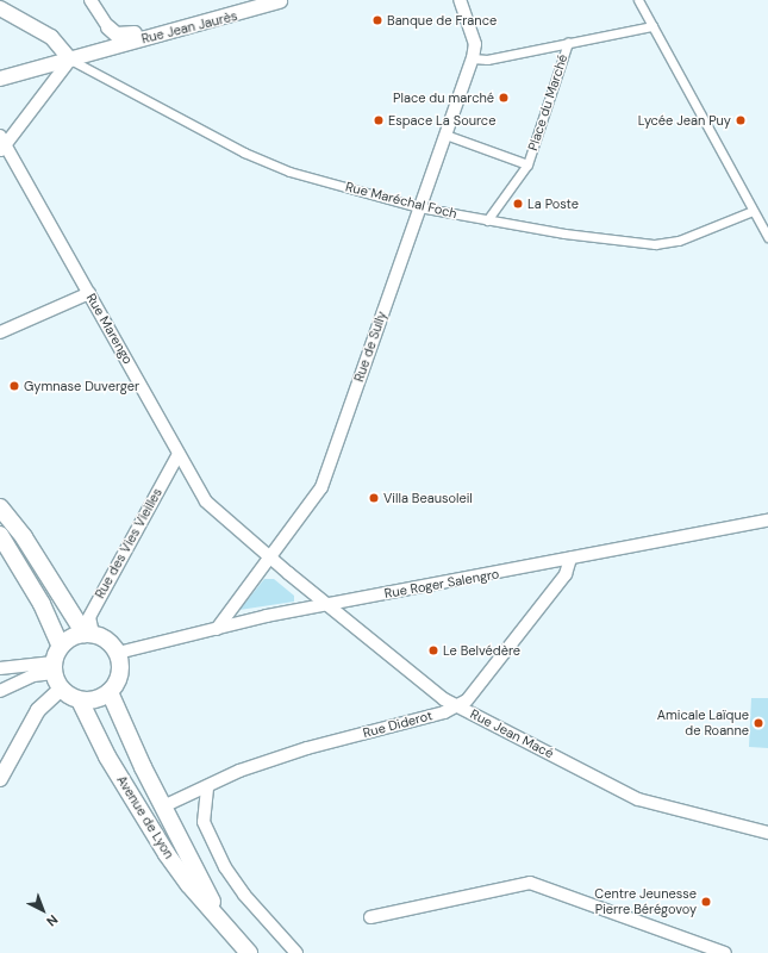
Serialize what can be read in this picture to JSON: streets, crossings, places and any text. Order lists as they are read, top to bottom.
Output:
{
  "streets": {
    "main road": ["Avenue de Lyon"],
    "street": [
      "Rue Jean Jaurès",
      "Place du Marché",
      "Rue Maréchal Foch",
      "Rue Marengo",
      "Rue de Sully",
      "Rue des Vies Vieilles",
      "Rue Roger Salengro",
      "Rue Diderot",
      "Rue Jean Macé"
    ]
  },
  "crossings": [
    ["Rue Jean Jaurès", "Rue Maréchal Foch"],
    ["Place du Marché", "Rue de Sully"],
    ["Rue Maréchal Foch", "Rue de Sully"],
    ["Rue Marengo", "Rue de Sully"],
    ["Rue Marengo", "Rue des Vies Vieilles"],
    ["Rue Marengo", "Rue Jean Macé"],
    ["Rue de Sully", "Rue Roger Salengro"],
    ["Rue des Vies Vieilles", "Rue Roger Salengro"],
    ["Rue des Vies Vieilles", "Avenue de Lyon"],
    ["Rue Roger Salengro", "Rue Diderot"],
    ["Rue Roger Salengro", "Rue Jean Macé"],
    ["Rue Roger Salengro", "Avenue de Lyon"],
    ["Rue Diderot", "Rue Jean Macé"],
    ["Rue Diderot", "Avenue de Lyon"]
  ],
  "places": [
    "Banque de France",
    "Place du marché",
    "Espace La Source",
    "Lycée Jean Puy",
    "La Poste",
    "Gymnase Duverger",
    "Villa Beausoleil",
    "Le Belvédère",
    "Amicale Laïque de Roanne",
    "Centre Jeunesse Pierre Bérégovoy"
  ],
  "north": "bottom right"
}
